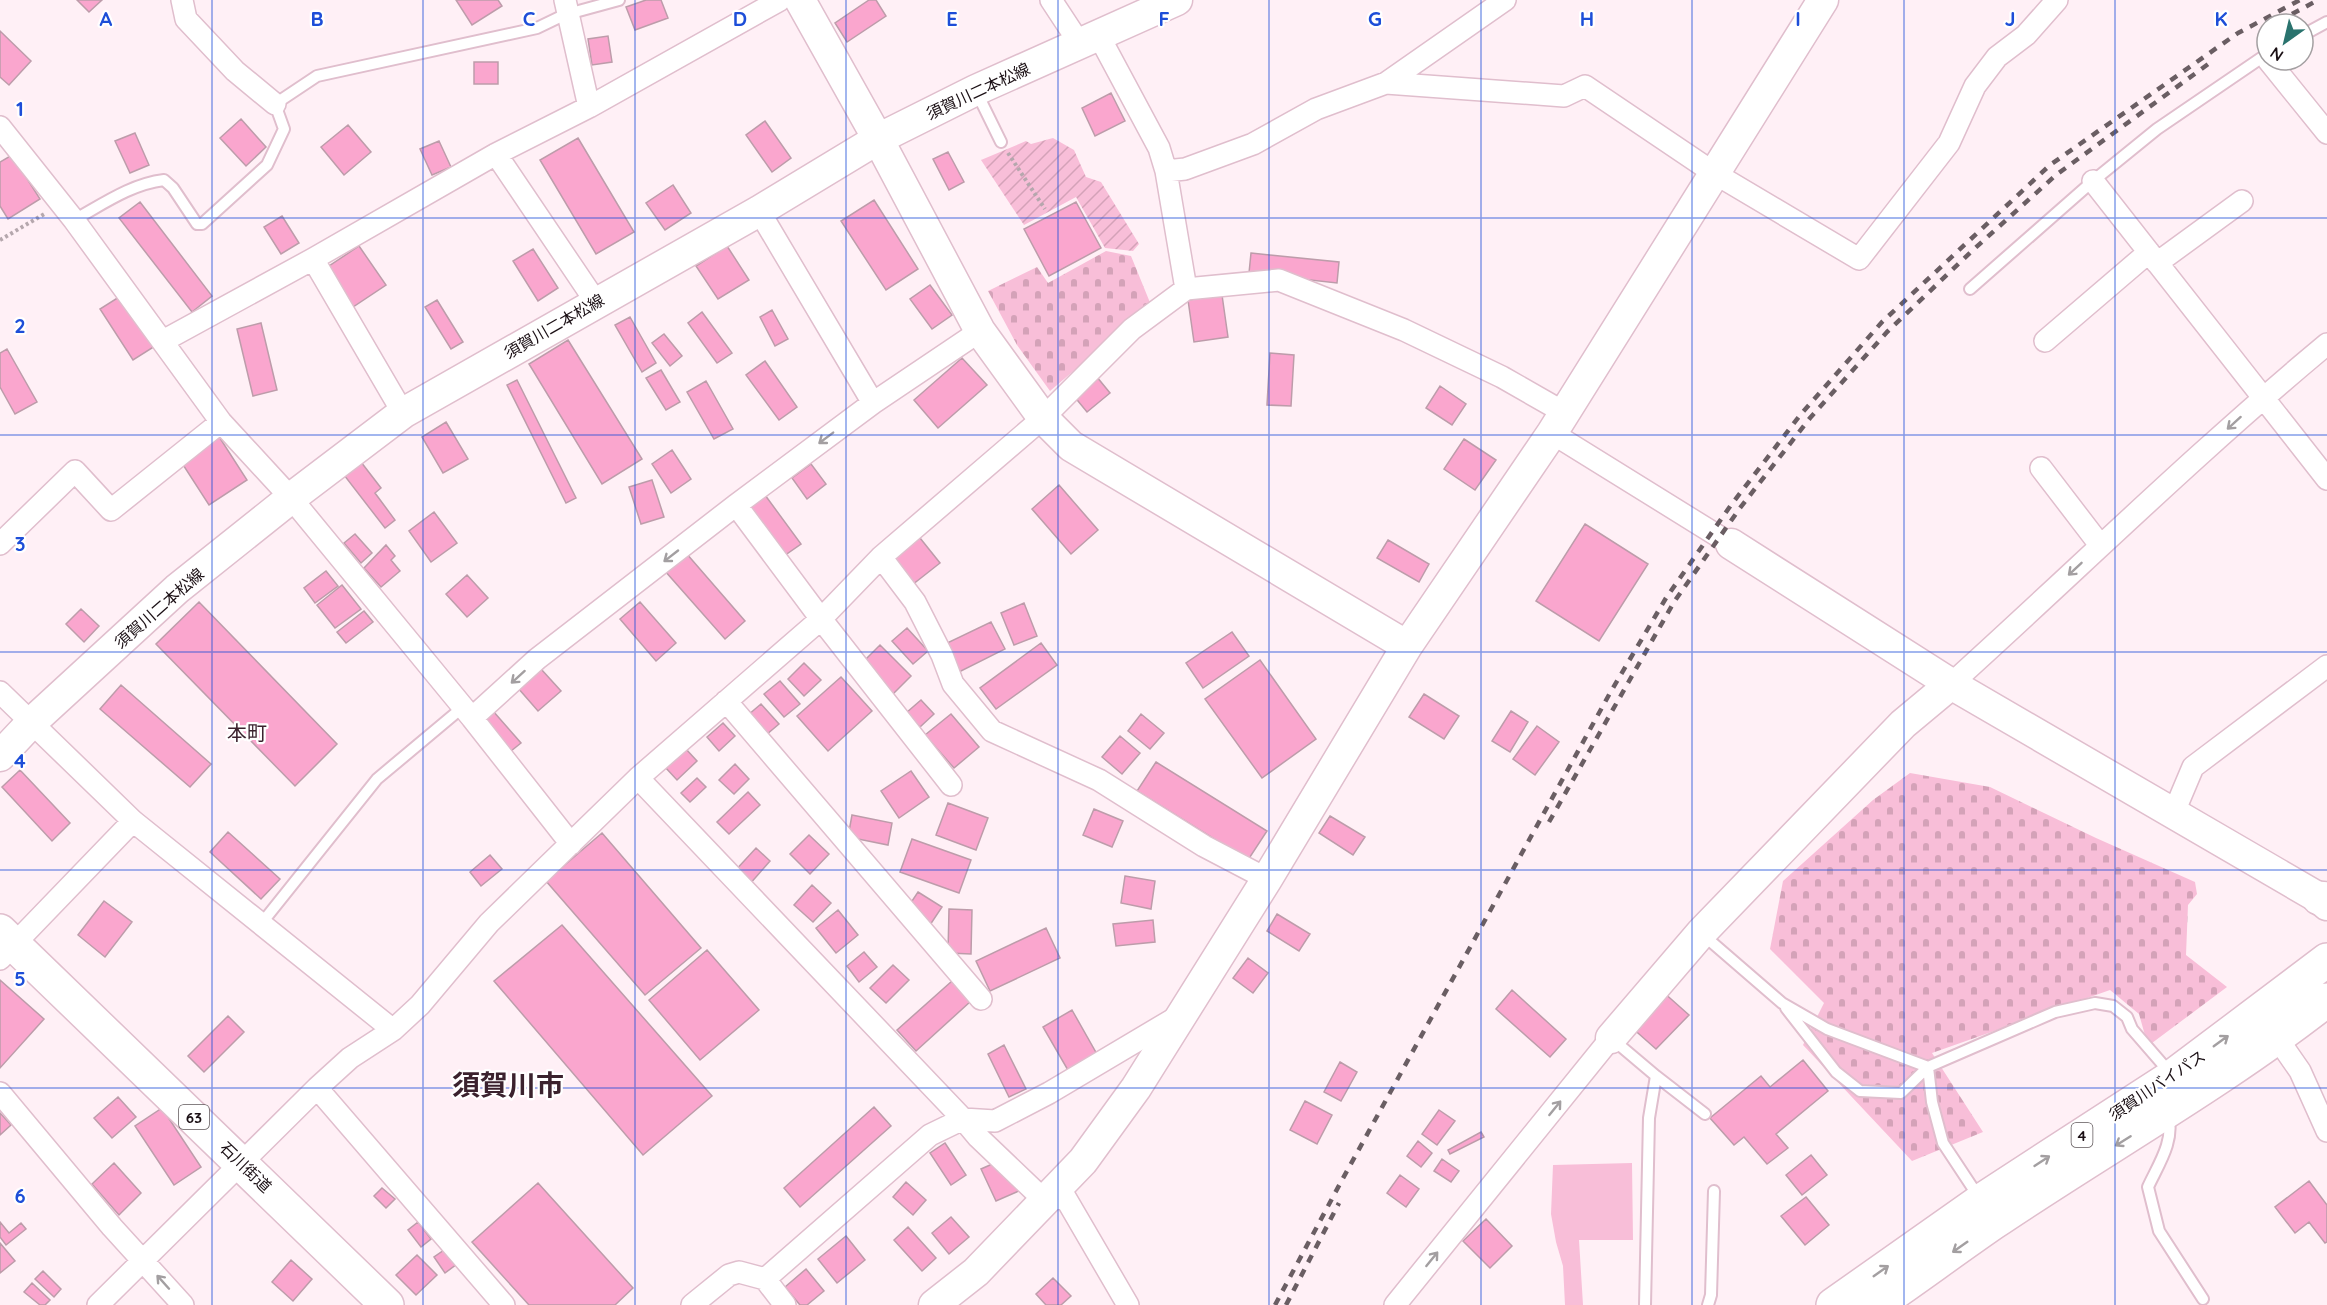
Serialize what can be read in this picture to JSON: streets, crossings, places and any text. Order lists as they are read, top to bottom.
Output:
{
  "streets": {
    "main road": [
      "須賀川バイパス",
      "63",
      "4",
      "石川街道"
    ],
    "street": ["須賀川二本松線"]
  },
  "districts": ["本町", "須賀川市"],
  "north": "bottom left",
  "grid": {
    "columns": [
      "A",
      "B",
      "C",
      "D",
      "E",
      "F",
      "G",
      "H",
      "I",
      "J",
      "K"
    ],
    "rows": [
      "1",
      "2",
      "3",
      "4",
      "5",
      "6"
    ]
  }
}
